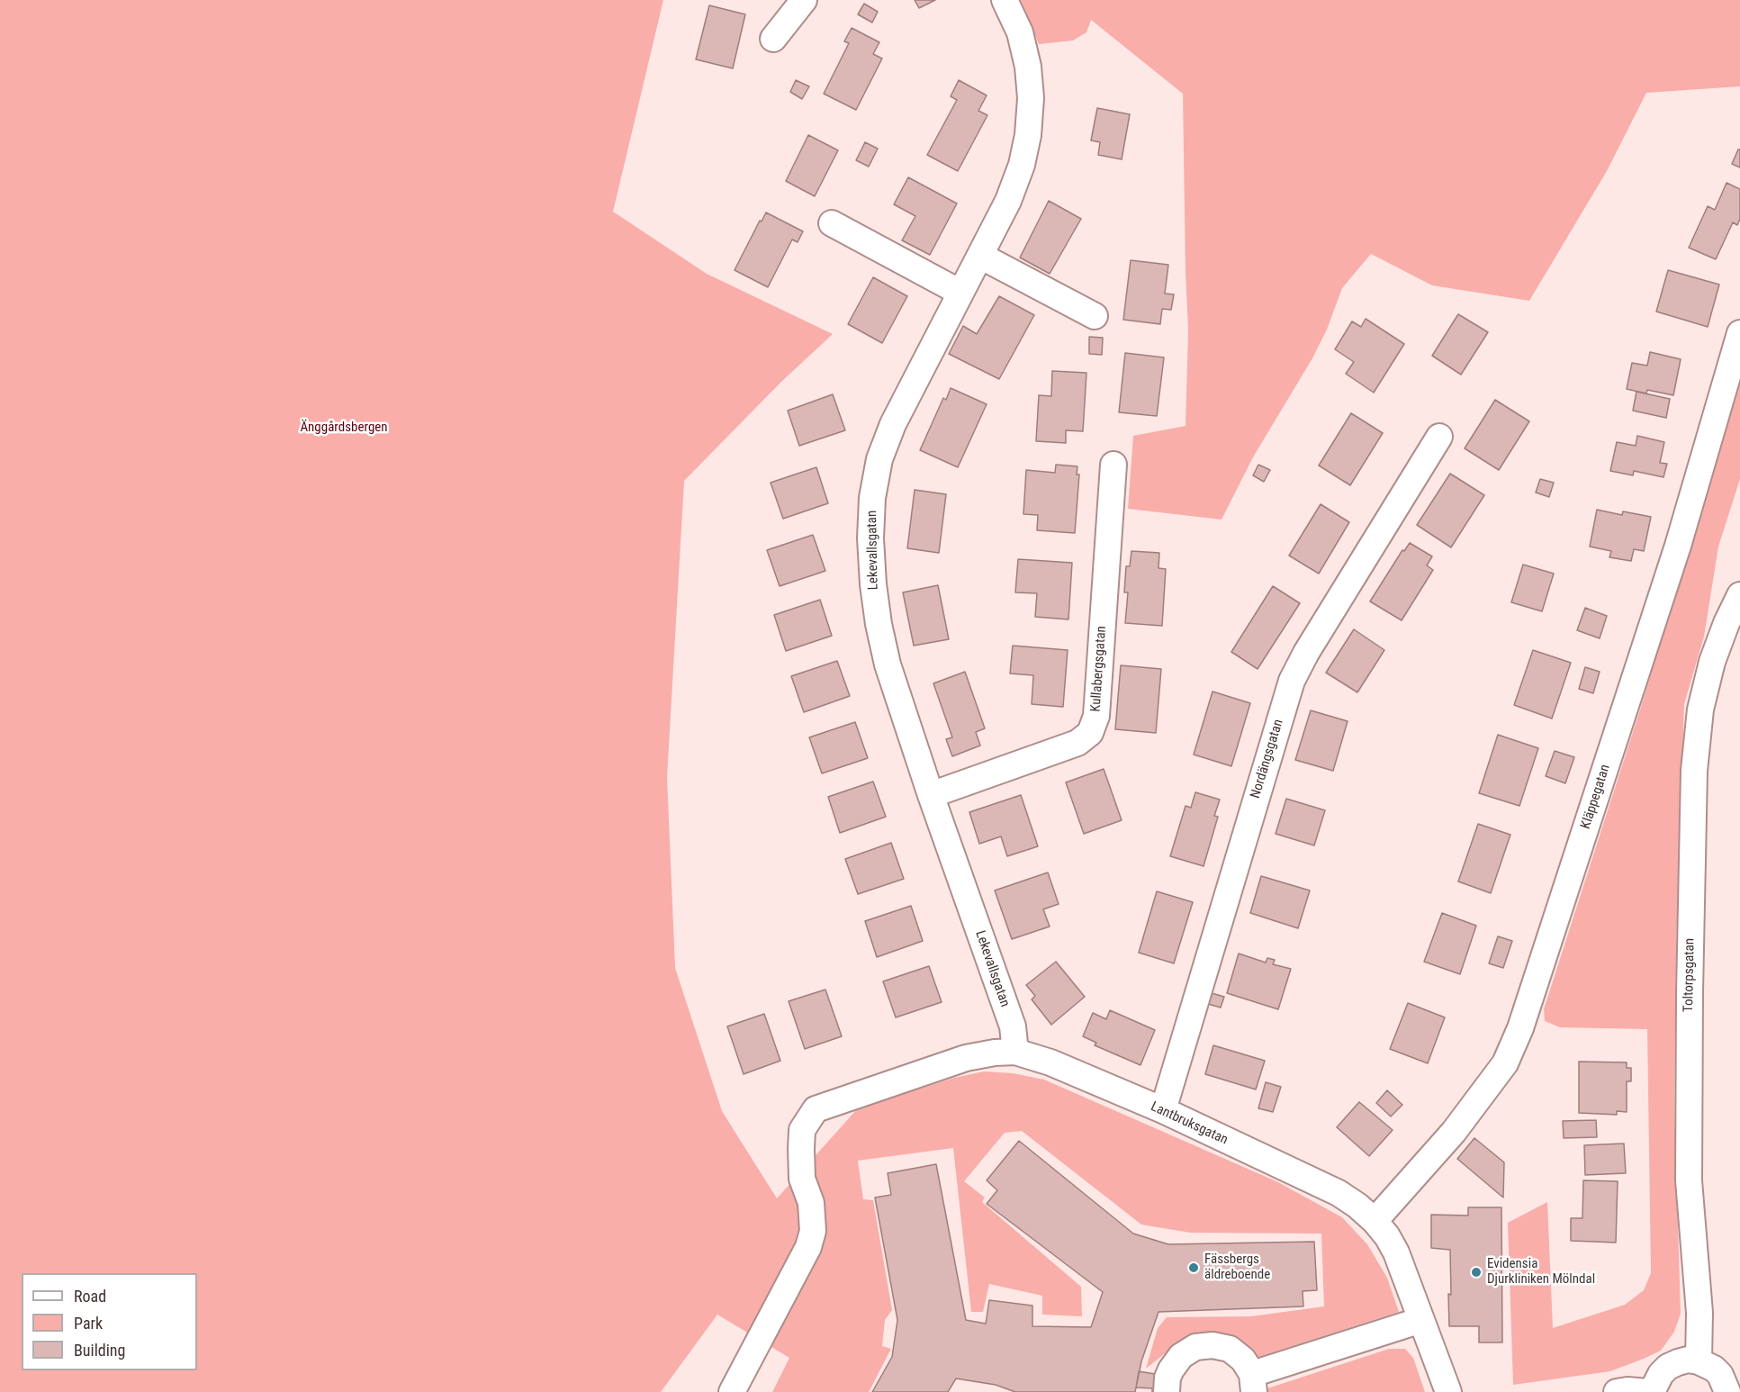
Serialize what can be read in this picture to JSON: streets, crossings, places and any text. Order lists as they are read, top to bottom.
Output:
{
  "streets": {
    "street": [
      "Lekevallsgatan",
      "Kullabergsgatan",
      "Nordängsgatan",
      "Kläppegatan",
      "Toltorpsgatan",
      "Lantbruksgatan"
    ]
  },
  "crossings": [
    ["Lekevallsgatan", "Kullabergsgatan"],
    ["Lekevallsgatan", "Lantbruksgatan"],
    ["Nordängsgatan", "Lantbruksgatan"],
    ["Kläppegatan", "Lantbruksgatan"]
  ],
  "parks": ["Änggårdsbergen"],
  "places": ["Fässbergs äldreboende", "Evidensia Djurkliniken Mölndal"],
  "legend": ["Road", "Park", "Building"]
}
